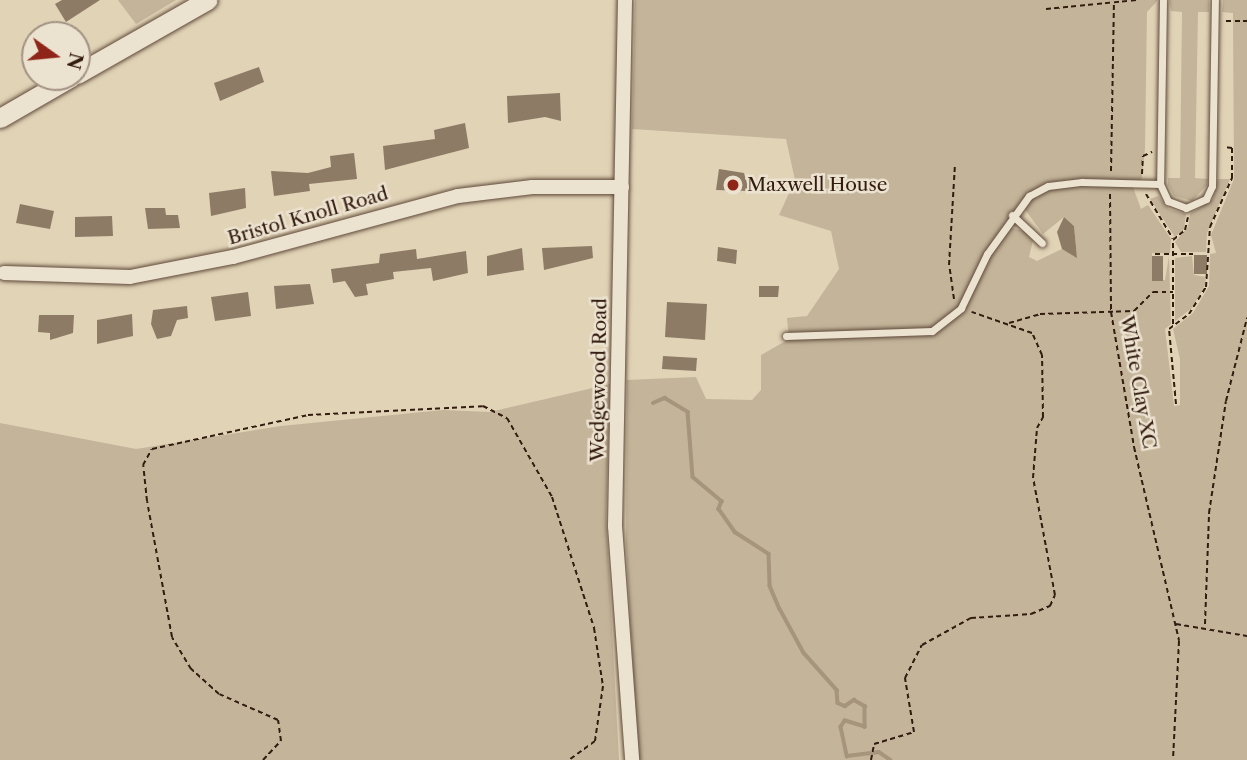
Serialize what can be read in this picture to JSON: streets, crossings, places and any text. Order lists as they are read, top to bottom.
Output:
{
  "streets": {
    "street": ["Bristol Knoll Road", "Wedgewood Road"],
    "path": ["White Clay XC"]
  },
  "crossings": [
    ["Bristol Knoll Road", "Wedgewood Road"]
  ],
  "places": ["Maxwell House"],
  "north": "right"
}
